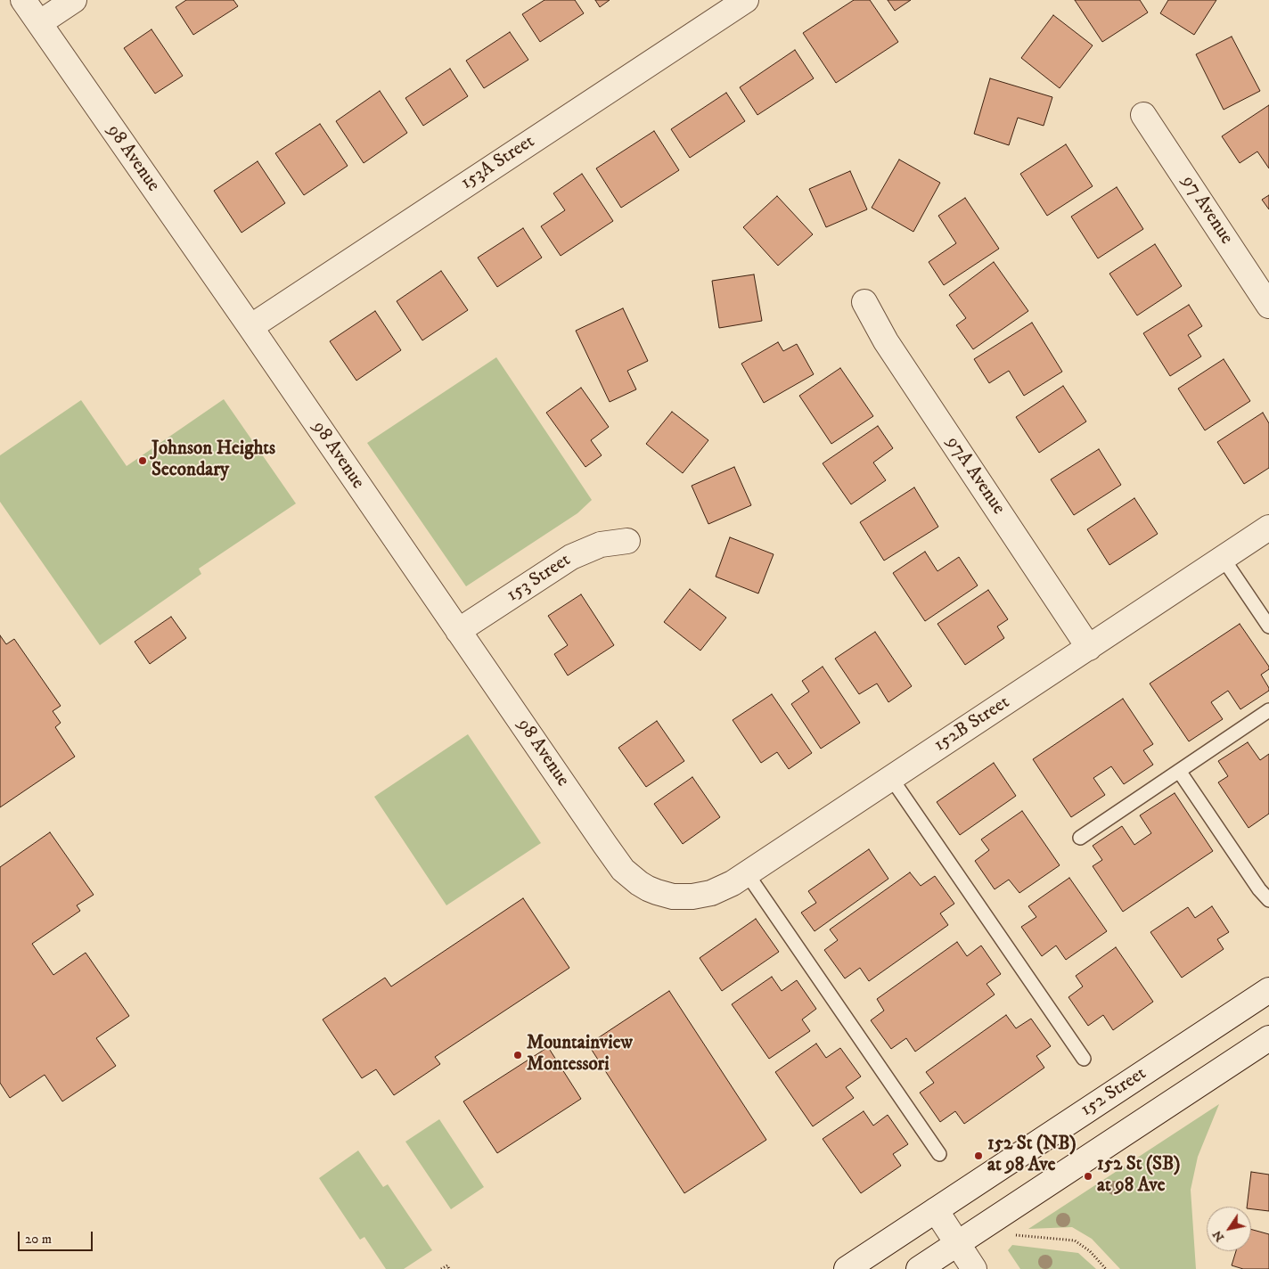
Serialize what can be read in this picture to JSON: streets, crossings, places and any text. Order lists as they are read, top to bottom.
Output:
{
  "streets": {
    "street": [
      "98 Avenue",
      "153A Street",
      "97 Avenue",
      "97A Avenue",
      "153 Street",
      "152B Street",
      "152 Street"
    ]
  },
  "crossings": [
    ["98 Avenue", "153A Street"],
    ["98 Avenue", "153 Street"],
    ["98 Avenue", "152B Street"],
    ["97A Avenue", "152B Street"]
  ],
  "places": [
    "Johnson Heights Secondary",
    "Mountainview Montessori",
    "152 St (NB) at 98 Ave",
    "152 St (SB) at 98 Ave"
  ],
  "scale_bar": "20 m",
  "north": "bottom left"
}
